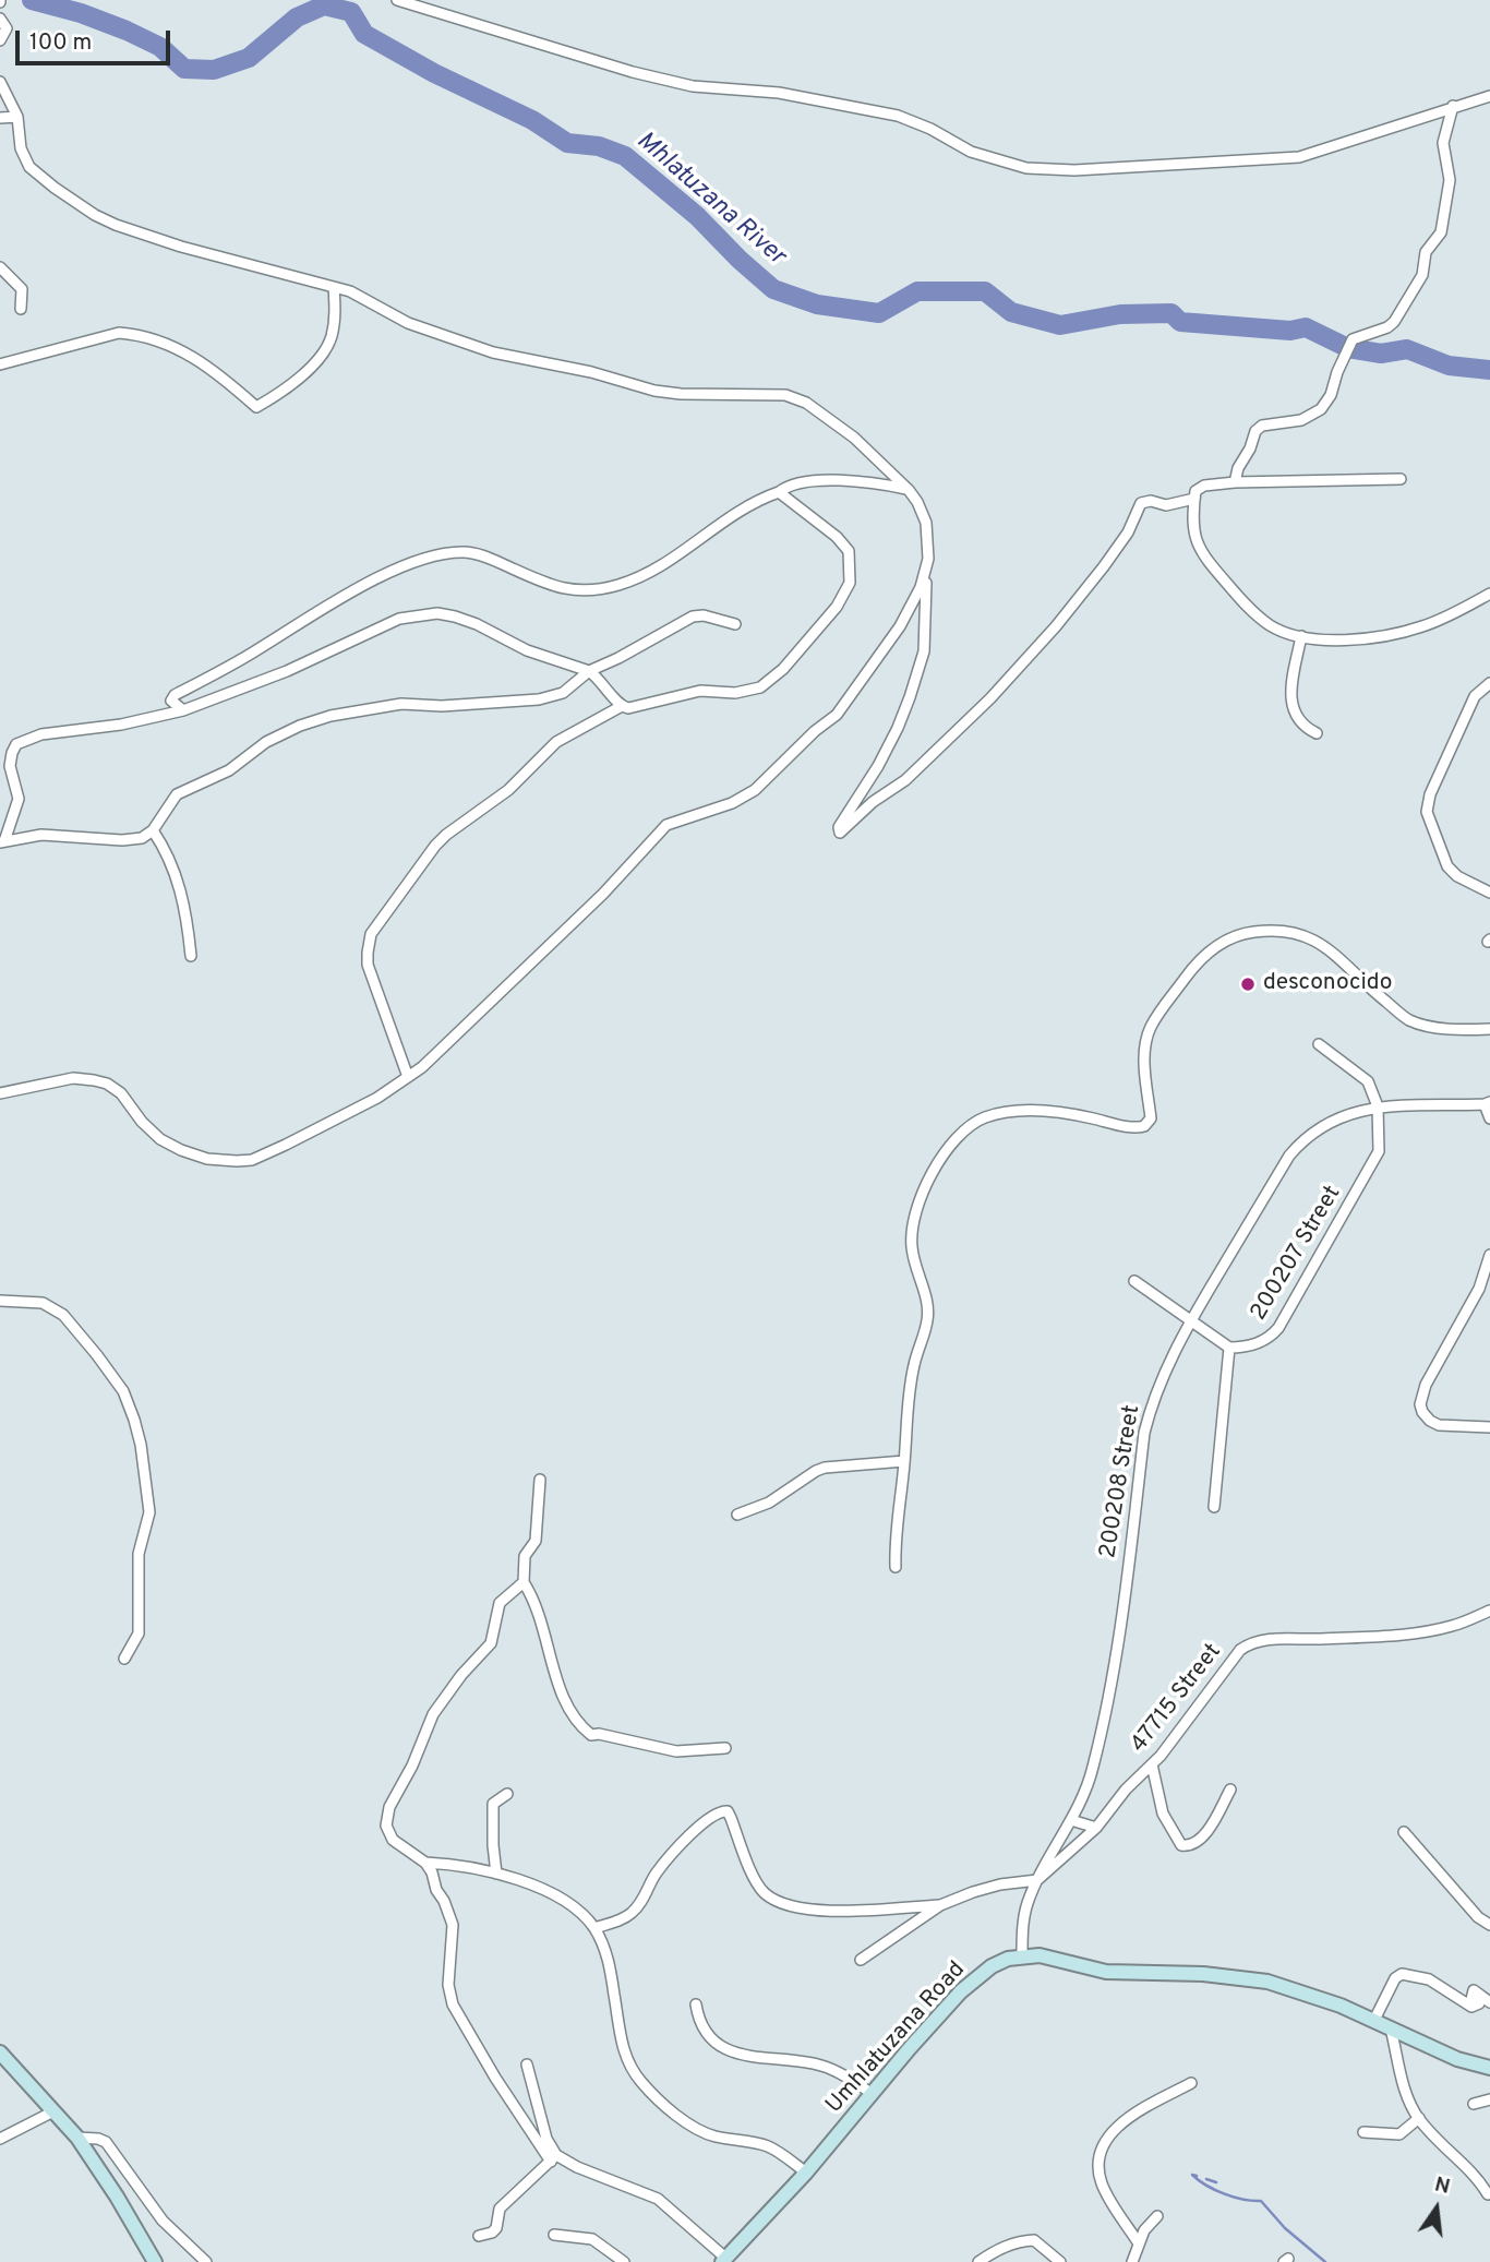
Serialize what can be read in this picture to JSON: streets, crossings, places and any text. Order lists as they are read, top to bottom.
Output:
{
  "streets": {
    "street": [
      "200207 Street",
      "200208 Street",
      "47715 Street",
      "Umhlatuzana Road"
    ]
  },
  "crossings": [
    ["200207 Street", "200208 Street"],
    ["200208 Street", "47715 Street"],
    ["200208 Street", "Umhlatuzana Road"]
  ],
  "water": ["Mhlatuzana River"],
  "places": ["desconocido"],
  "scale_bar": "100 m",
  "north": "top"
}
